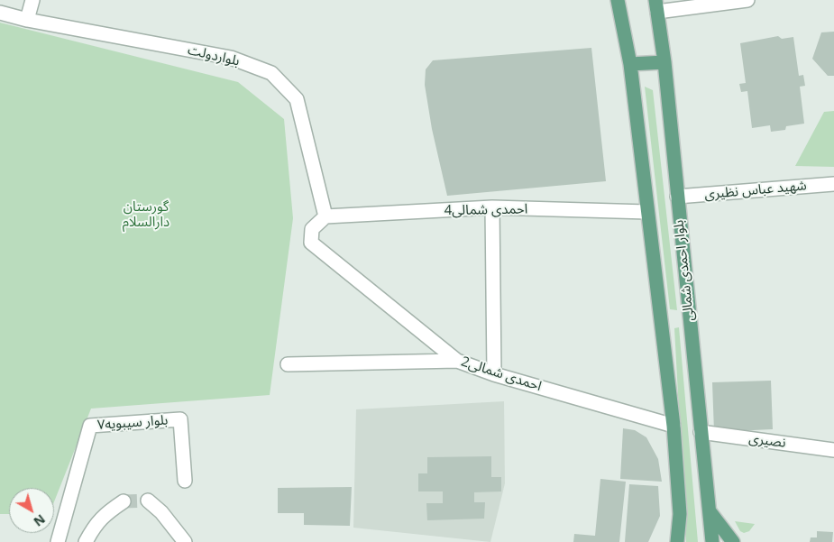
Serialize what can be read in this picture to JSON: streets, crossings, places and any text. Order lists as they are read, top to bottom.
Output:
{
  "streets": {
    "main road": ["بلوار احمدی شمالی"],
    "street": [
      "بلواردولت",
      "شهید عباس نظیری",
      "4احمدی شمالی",
      "2احمدی شمالی",
      "بلوار سیبویه۷",
      "نصیری"
    ]
  },
  "crossings": [
    ["بلواردولت", "4احمدی شمالی"],
    ["بلواردولت", "2احمدی شمالی"],
    ["شهید عباس نظیری", "بلوار احمدی شمالی"],
    ["4احمدی شمالی", "2احمدی شمالی"],
    ["بلوار احمدی شمالی", "نصیری"]
  ],
  "parks": ["گورستان دارالسلام"],
  "north": "bottom right"
}
